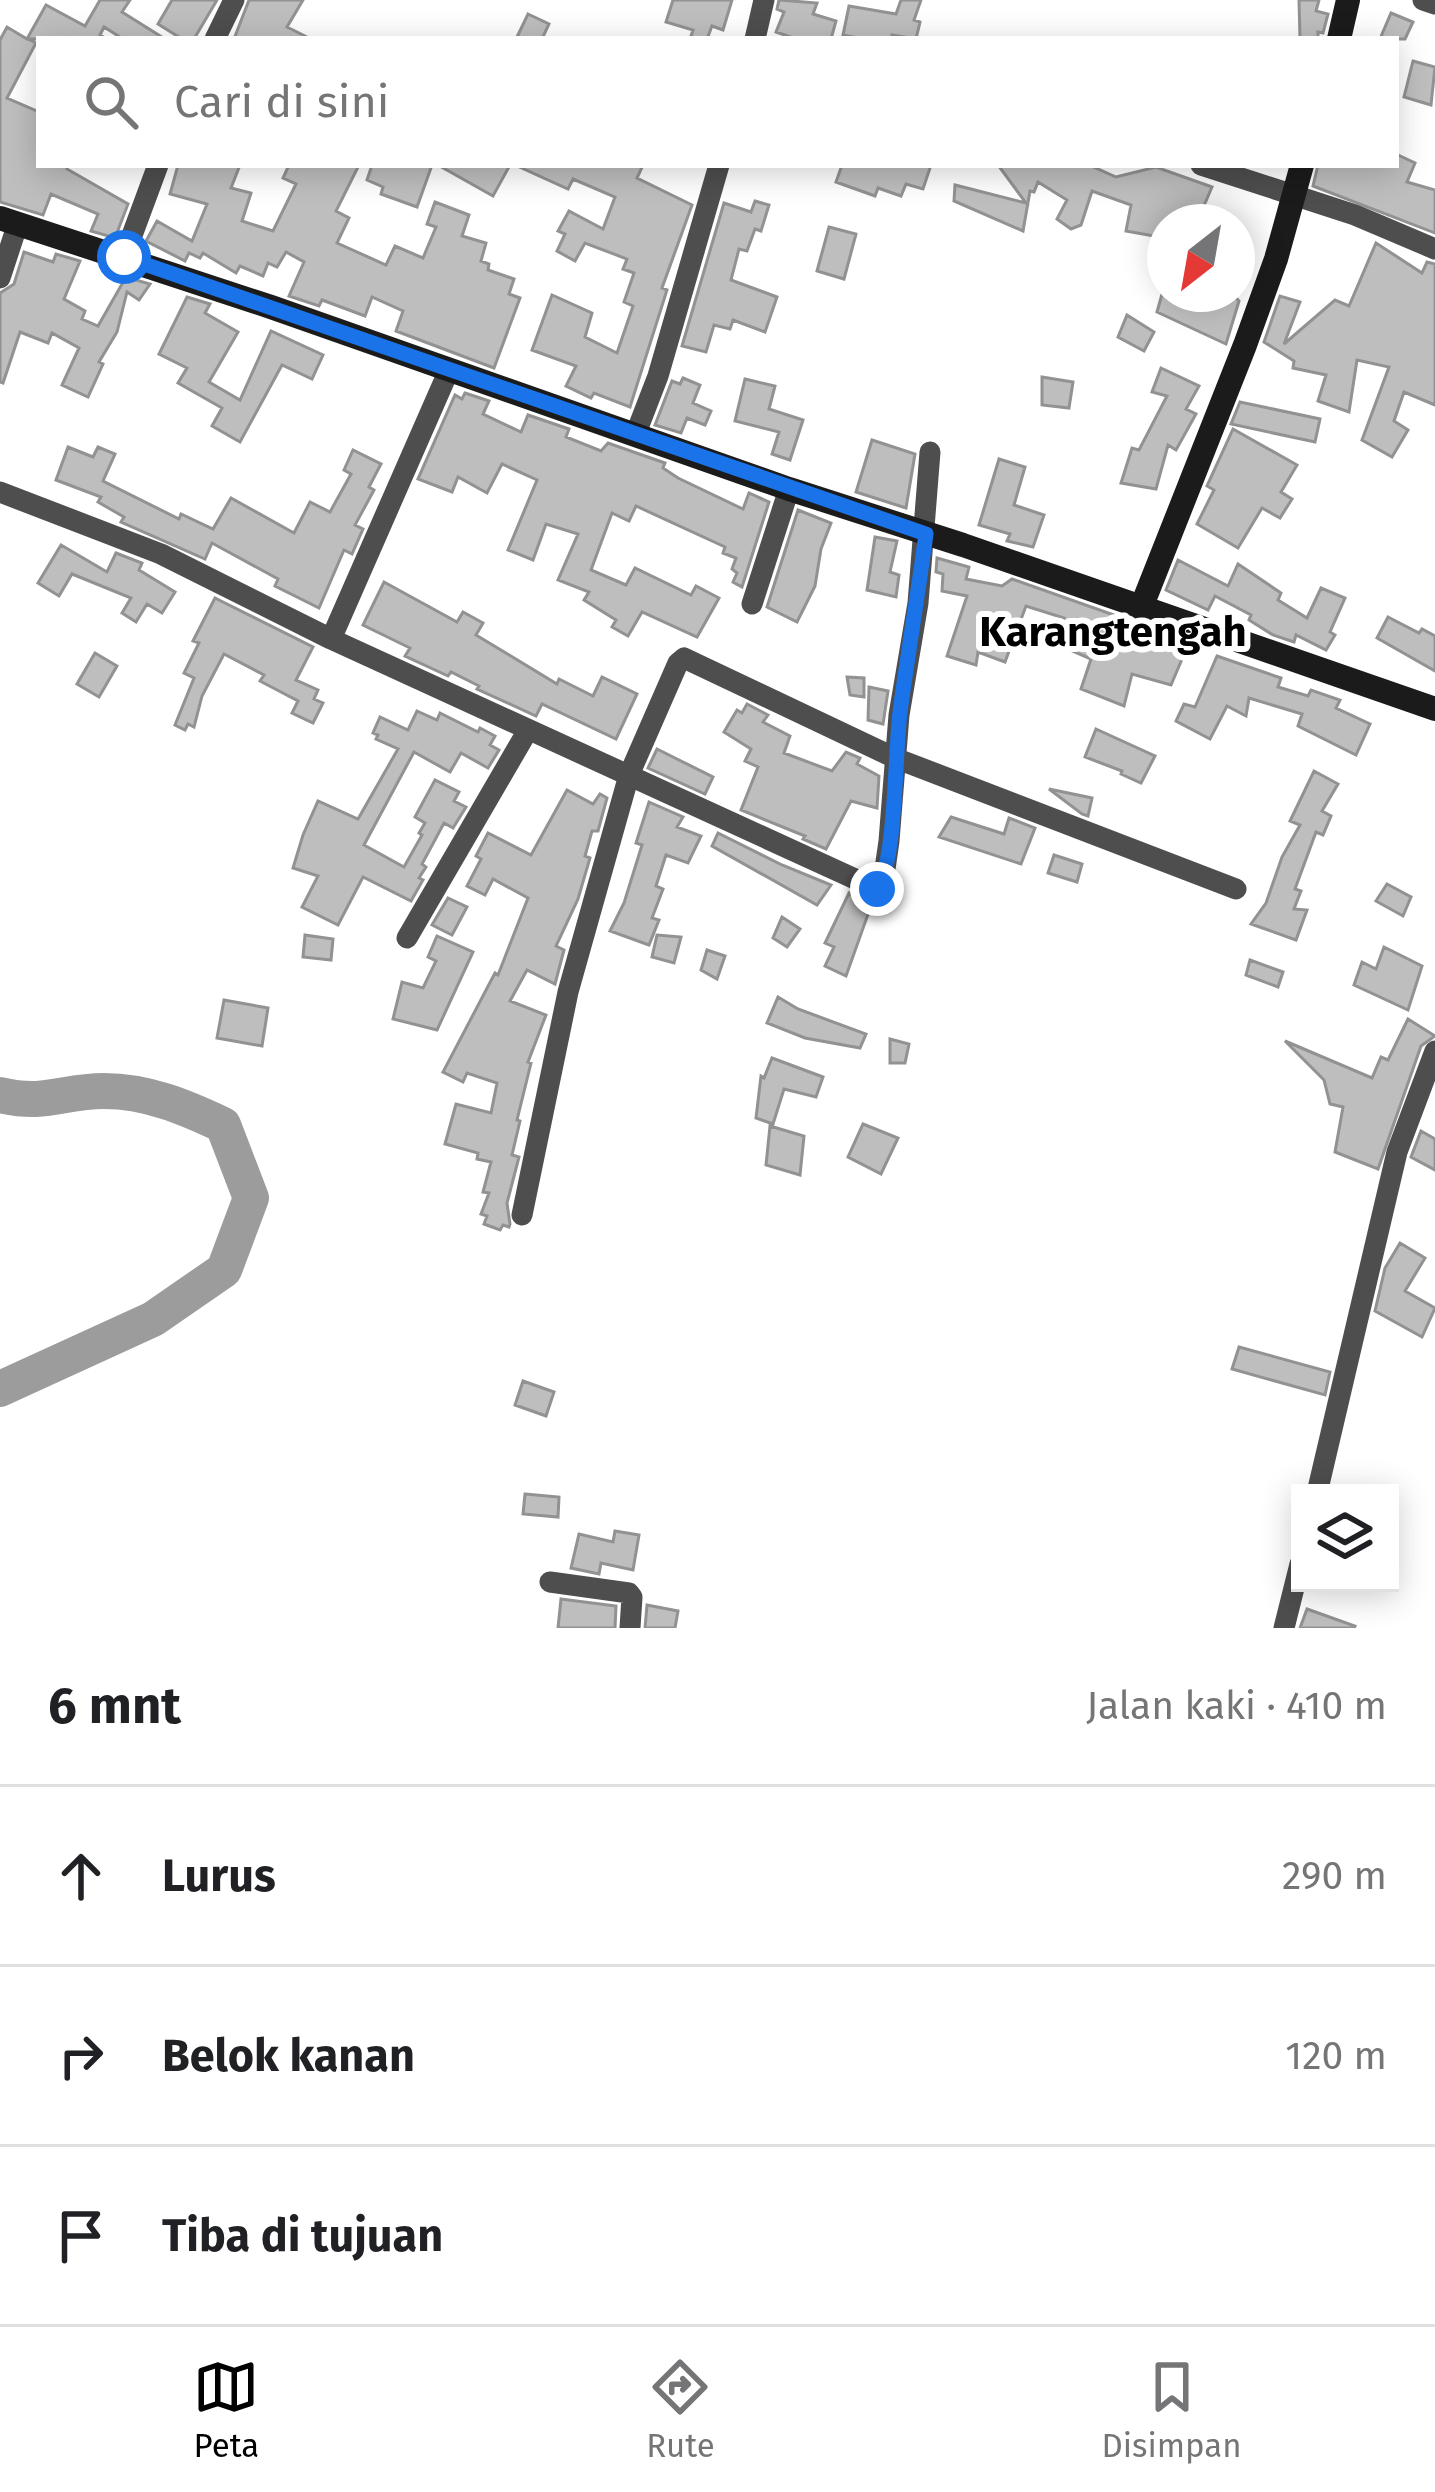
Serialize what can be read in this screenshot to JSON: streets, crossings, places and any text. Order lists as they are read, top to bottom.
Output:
{
  "districts": ["Karangtengah"],
  "north": "bottom left",
  "page": {
    "search": "Cari di sini",
    "heading": ["6 mnt", "Jalan kaki · 410 m"],
    "list": [
      ["Lurus", "290 m"],
      ["Belok kanan", "120 m"],
      "Tiba di tujuan"
    ],
    "nav": ["Peta", "Rute", "Disimpan"]
  }
}
